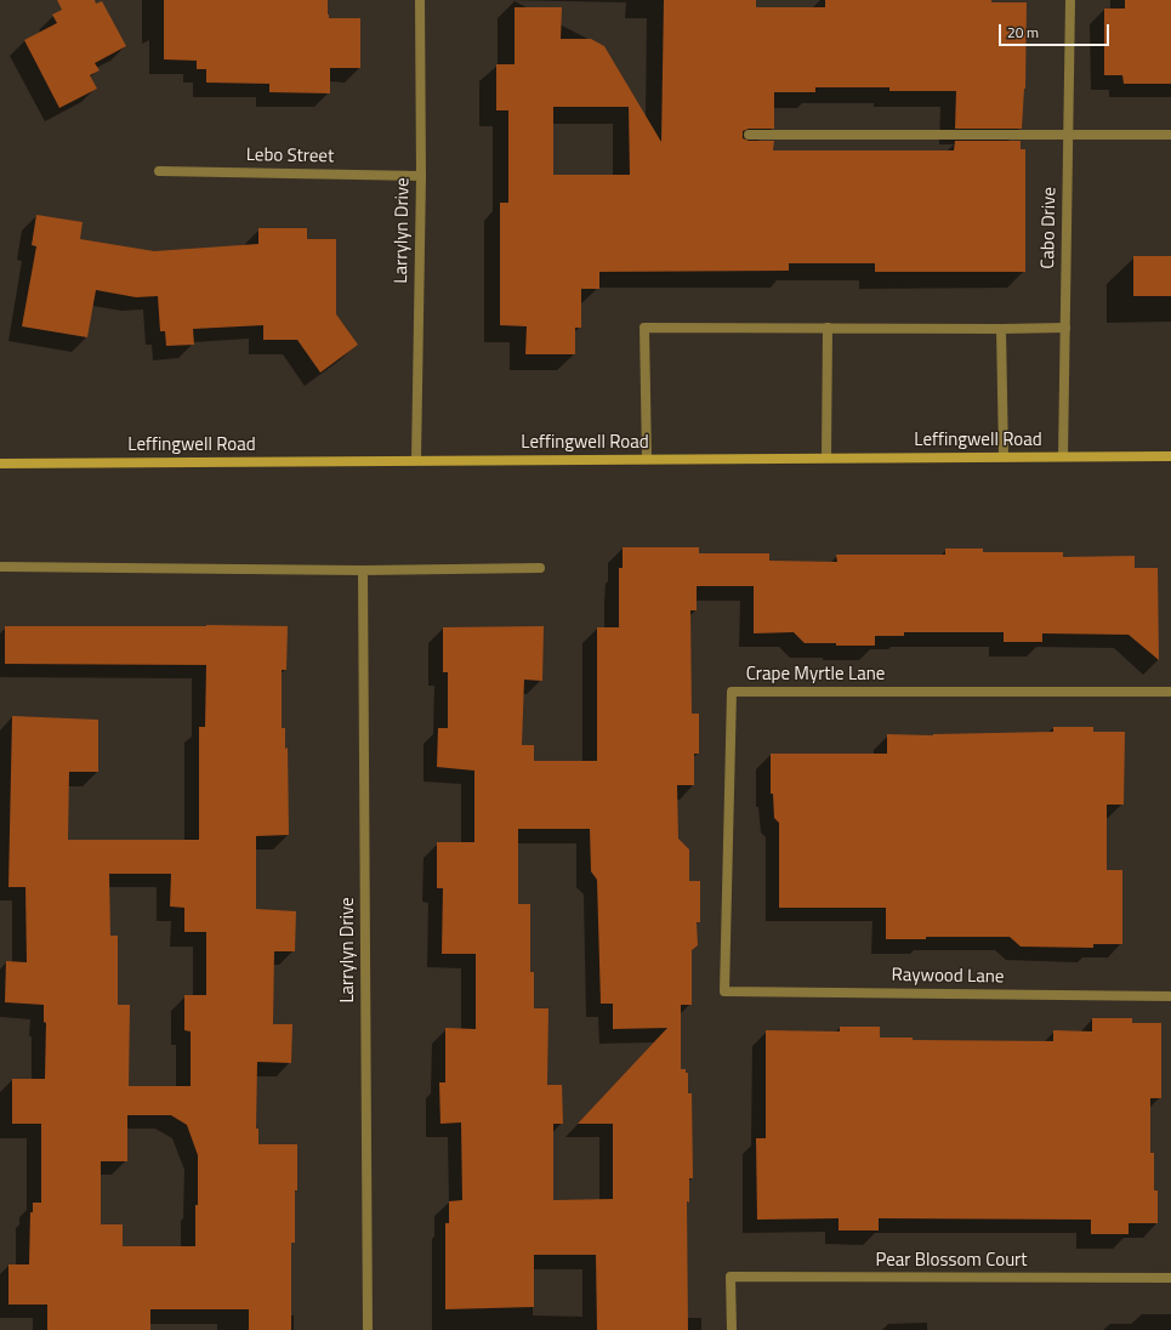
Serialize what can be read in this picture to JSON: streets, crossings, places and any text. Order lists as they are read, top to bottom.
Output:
{
  "streets": {
    "main road": ["Leffingwell Road"],
    "street": [
      "Lebo Street",
      "Cabo Drive",
      "Larrylyn Drive",
      "Crape Myrtle Lane",
      "Raywood Lane",
      "Pear Blossom Court"
    ]
  },
  "crossings": [
    ["Lebo Street", "Larrylyn Drive"],
    ["Cabo Drive", "Leffingwell Road"],
    ["Larrylyn Drive", "Leffingwell Road"],
    ["Crape Myrtle Lane", "Raywood Lane"]
  ],
  "scale_bar": "20 m"
}
